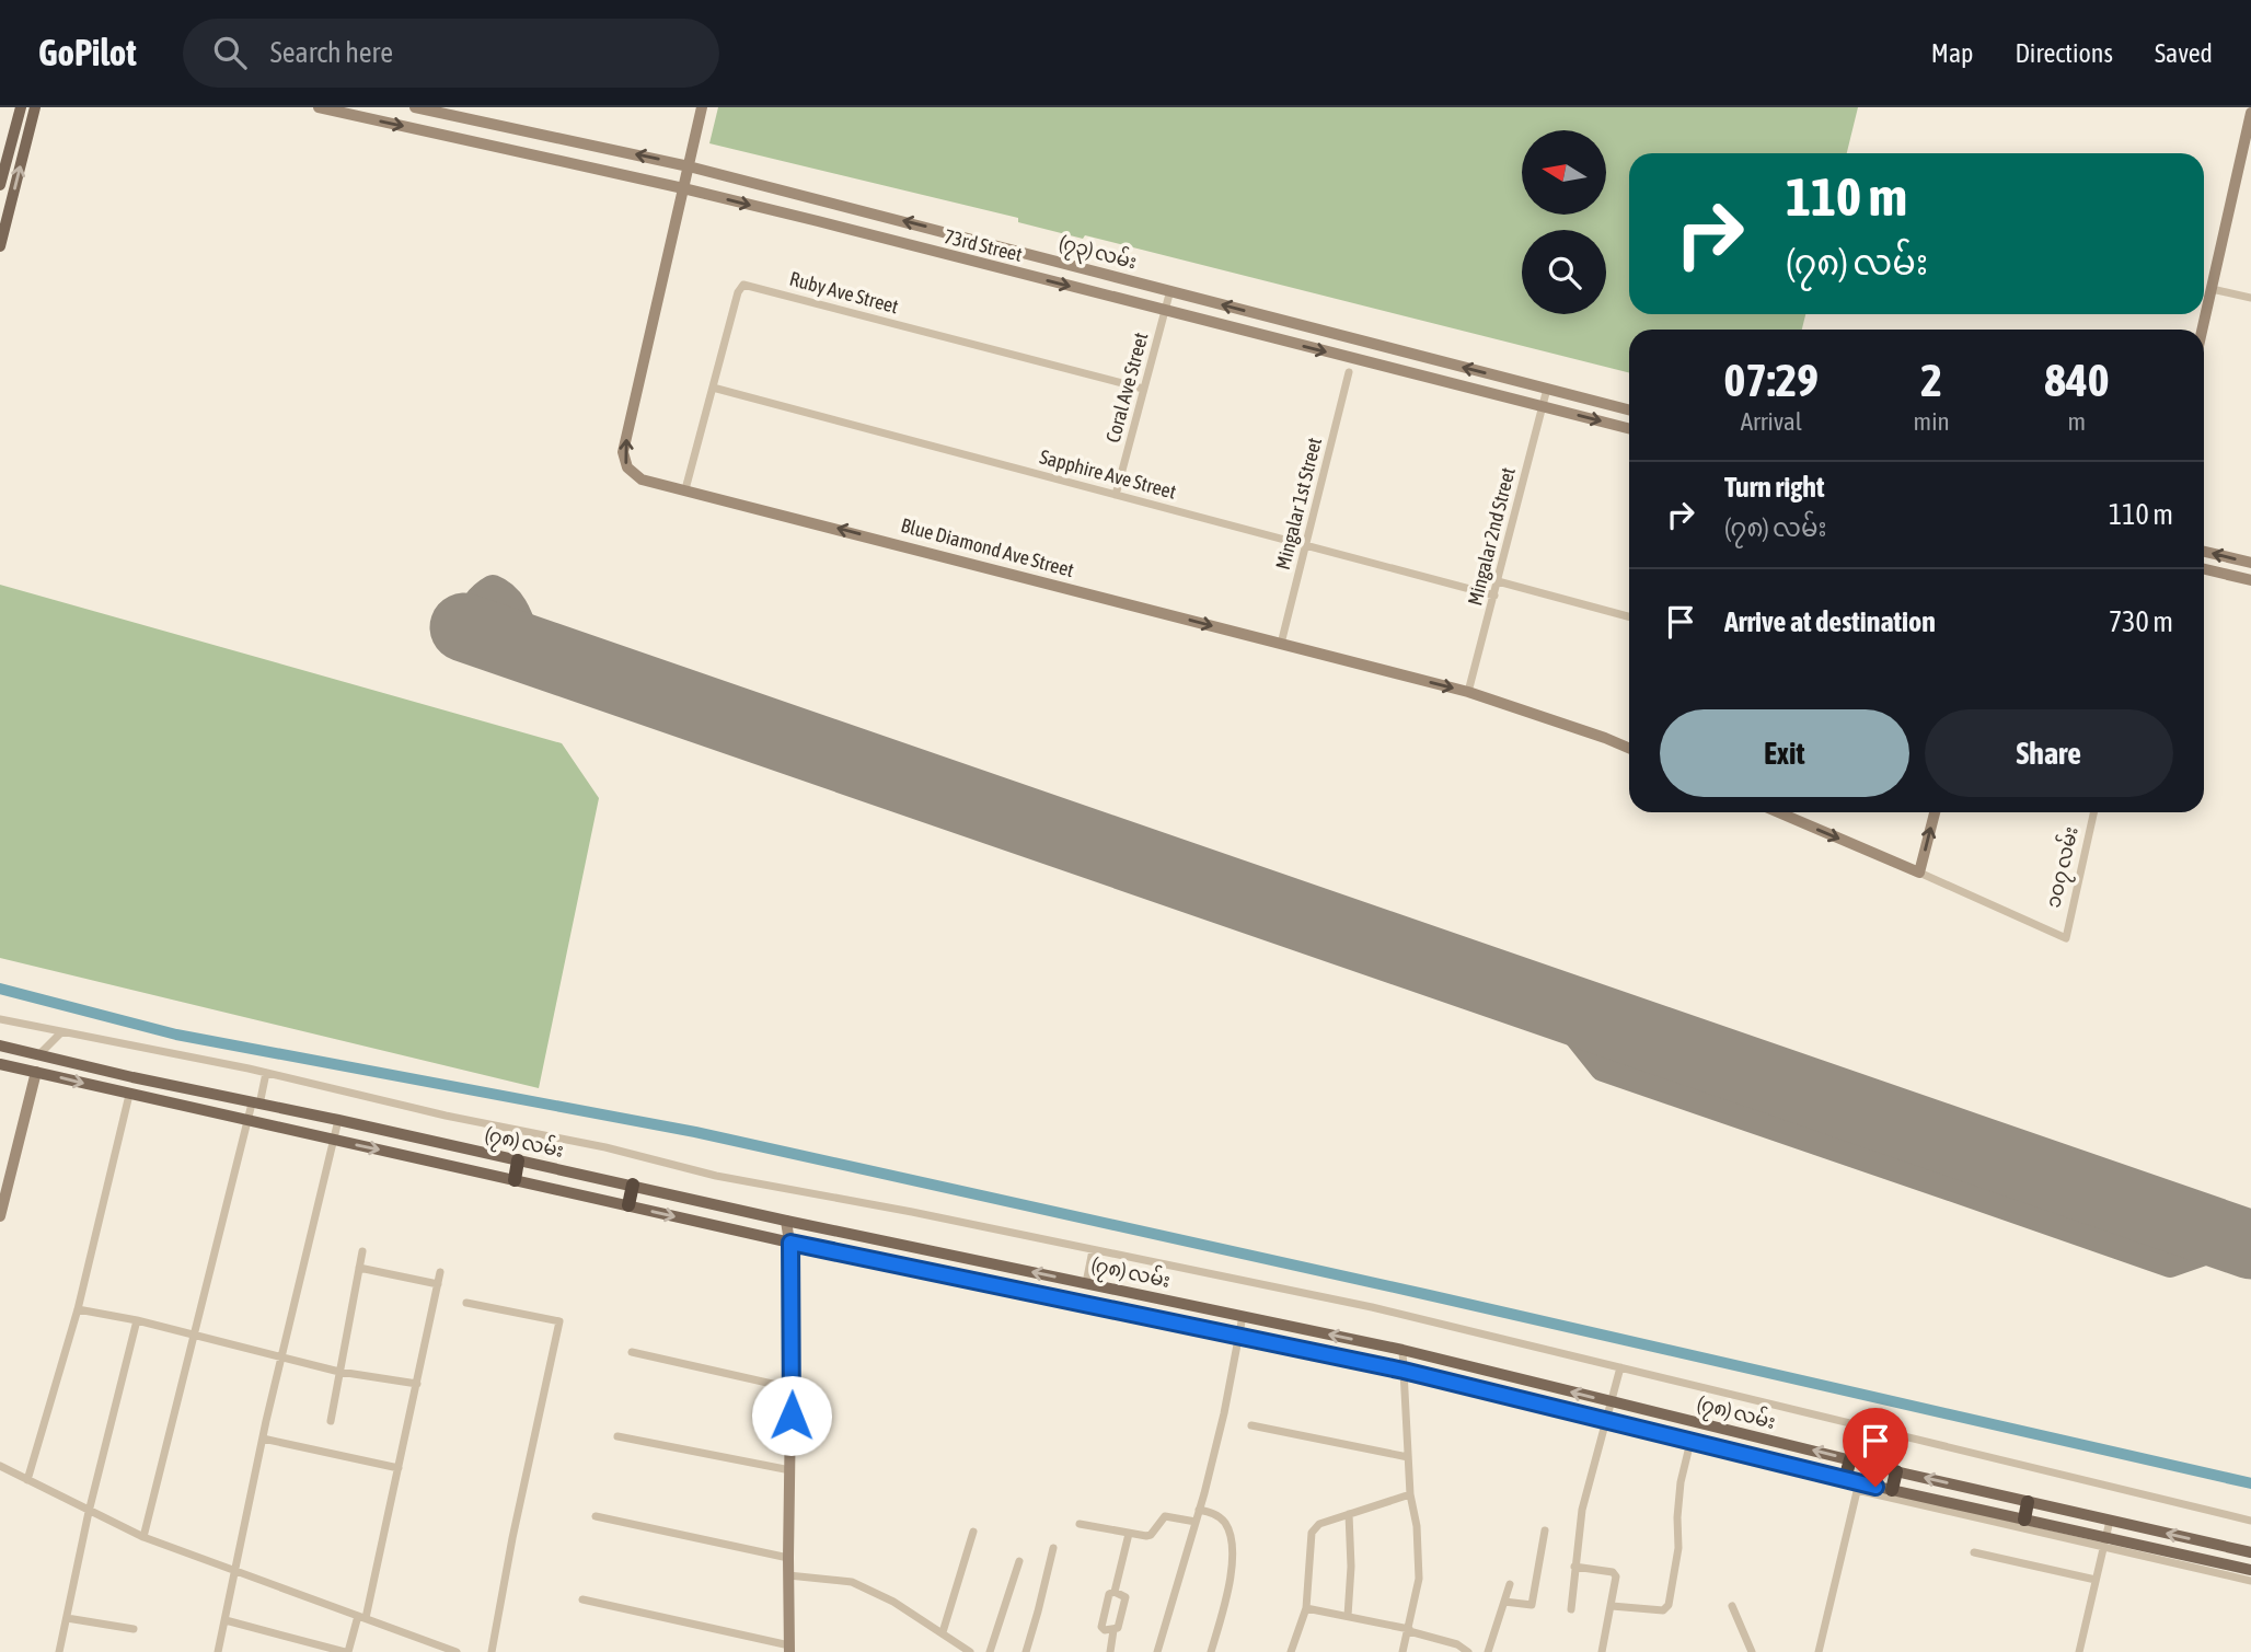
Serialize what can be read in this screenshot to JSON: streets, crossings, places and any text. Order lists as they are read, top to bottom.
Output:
{
  "streets": {
    "main road": [
      "73rd Street",
      "(၇၃) လမ်း",
      "Blue Diamond Ave Street",
      "(၇၈) လမ်း"
    ],
    "street": [
      "Ruby Ave Street",
      "Coral Ave Street",
      "Sapphire Ave Street",
      "Mingalar 1st Street",
      "Mingalar 2nd Street",
      "၁၀၇ လမ်း"
    ]
  },
  "crossings": [
    ["73rd Street", "Coral Ave Street"],
    ["73rd Street", "Mingalar 2nd Street"],
    ["73rd Street", "Blue Diamond Ave Street"],
    ["(၇၃) လမ်း", "Coral Ave Street"],
    ["(၇၃) လမ်း", "Mingalar 2nd Street"],
    ["(၇၃) လမ်း", "Blue Diamond Ave Street"],
    ["Ruby Ave Street", "Coral Ave Street"],
    ["Ruby Ave Street", "Sapphire Ave Street"],
    ["Ruby Ave Street", "Blue Diamond Ave Street"],
    ["Coral Ave Street", "Sapphire Ave Street"],
    ["Sapphire Ave Street", "Mingalar 1st Street"],
    ["Sapphire Ave Street", "Mingalar 2nd Street"],
    ["Mingalar 1st Street", "Blue Diamond Ave Street"],
    ["Mingalar 2nd Street", "Blue Diamond Ave Street"]
  ],
  "one_way": ["73rd Street", "(၇၃) လမ်း"],
  "north": "left",
  "page": {
    "header": "GoPilot",
    "search": "Search here",
    "nav": ["Map", "Directions", "Saved"],
    "turn": ["110 m", "(၇၈) လမ်း"],
    "eta": [
      "07:29",
      "Arrival",
      "2",
      "min",
      "840",
      "m"
    ],
    "list": [
      {
        "name": "Turn right",
        "note": "(၇၈) လမ်း",
        "value": "110 m"
      },
      {
        "name": "Arrive at destination",
        "value": "730 m"
      }
    ],
    "buttons": ["Exit", "Share"]
  }
}
